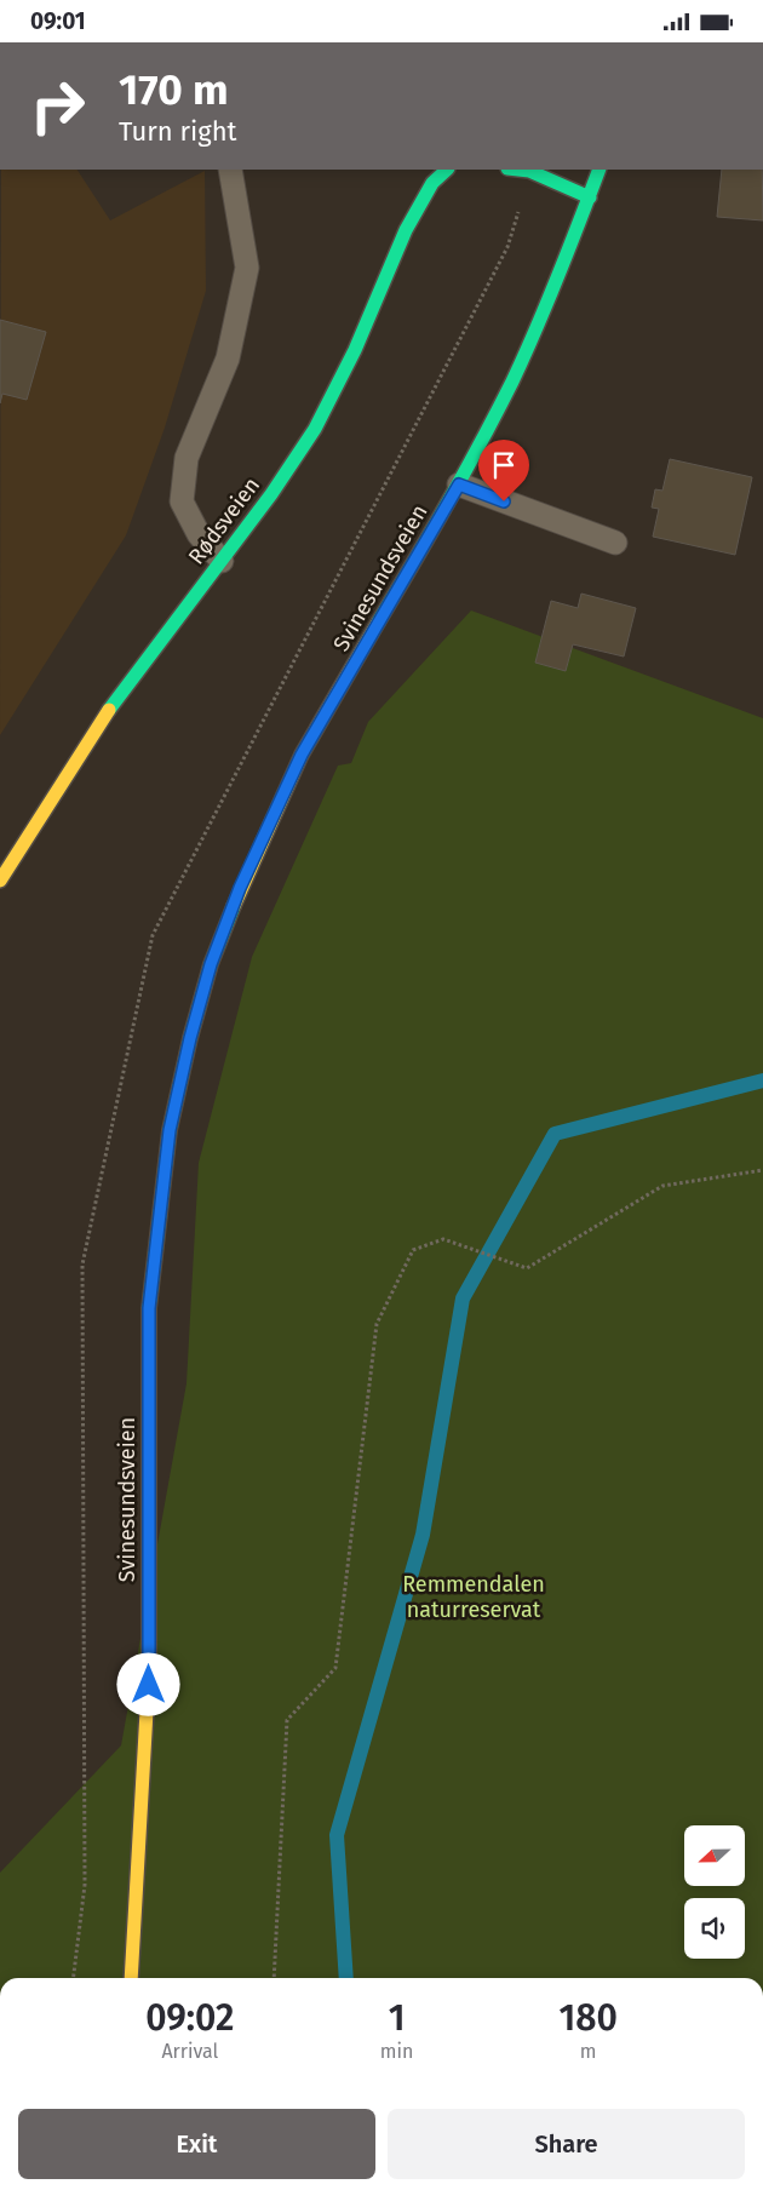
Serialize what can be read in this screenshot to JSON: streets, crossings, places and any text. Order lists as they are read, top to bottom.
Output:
{
  "streets": {
    "main road": ["Rødsveien", "Svinesundsveien"]
  },
  "parks": ["Remmendalen naturreservat"],
  "north": "left",
  "page": {
    "status": "09:01",
    "turn": ["170 m", "Turn right"],
    "eta": [
      "09:02",
      "Arrival",
      "1",
      "min",
      "180",
      "m"
    ],
    "buttons": ["Exit", "Share"]
  }
}
